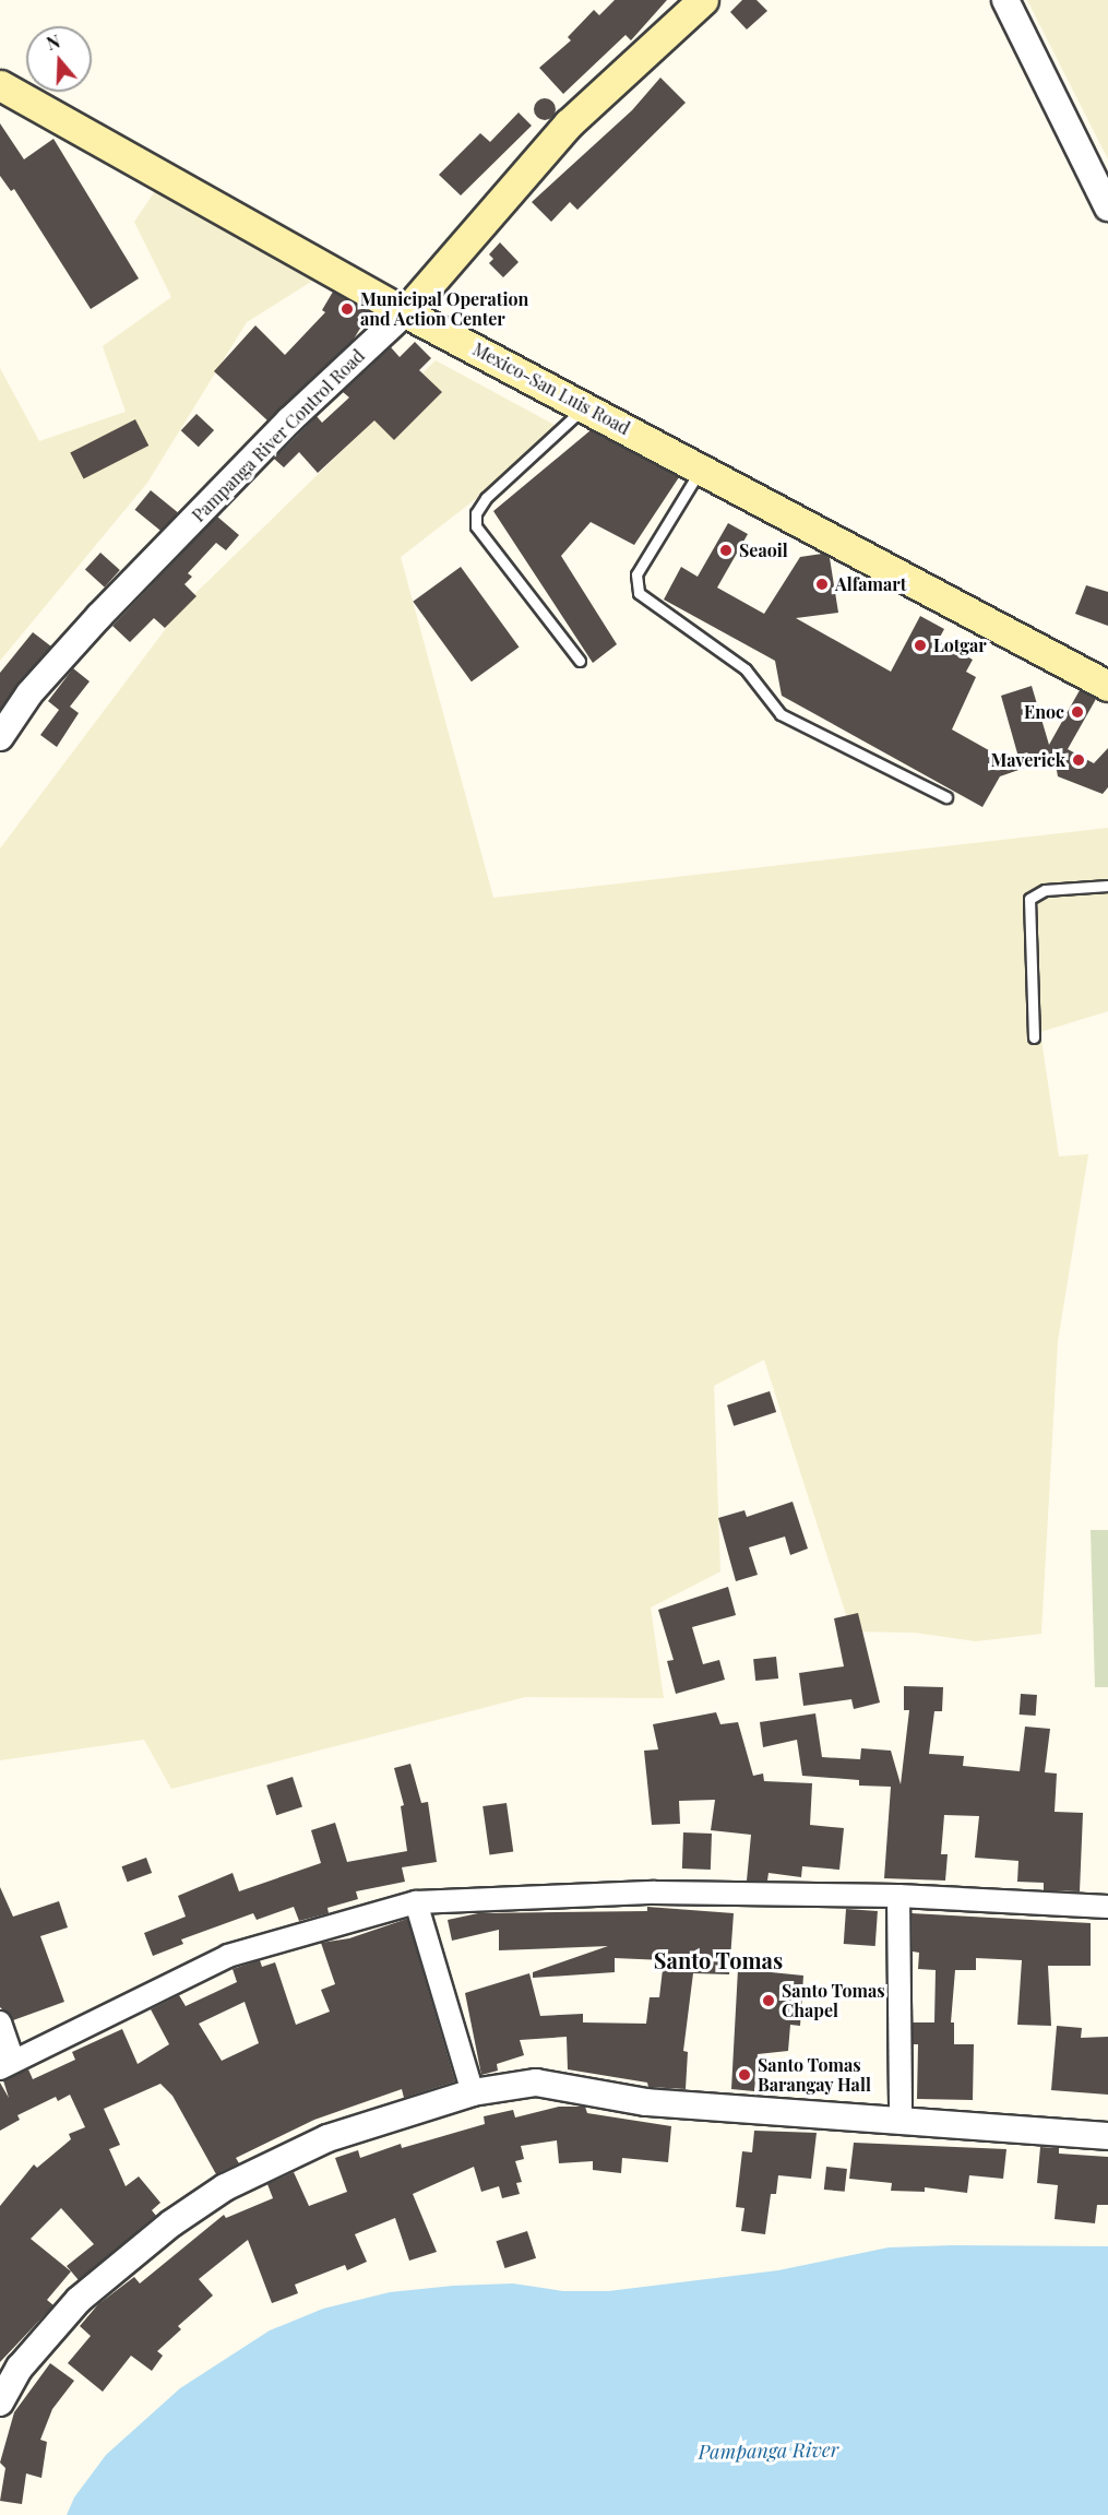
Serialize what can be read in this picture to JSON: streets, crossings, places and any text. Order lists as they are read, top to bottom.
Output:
{
  "streets": {
    "main road": ["Mexico-San Luis Road", "Pampanga River Control Road"]
  },
  "crossings": [
    ["Mexico-San Luis Road", "Pampanga River Control Road"]
  ],
  "districts": ["Santo Tomas"],
  "water": ["Pampanga River"],
  "places": [
    "Municipal Operation and Action Center",
    "Seaoil",
    "Alfamart",
    "Lotgar",
    "Enoc",
    "Maverick",
    "Santo Tomas Chapel",
    "Santo Tomas Barangay Hall"
  ],
  "north": "top"
}
